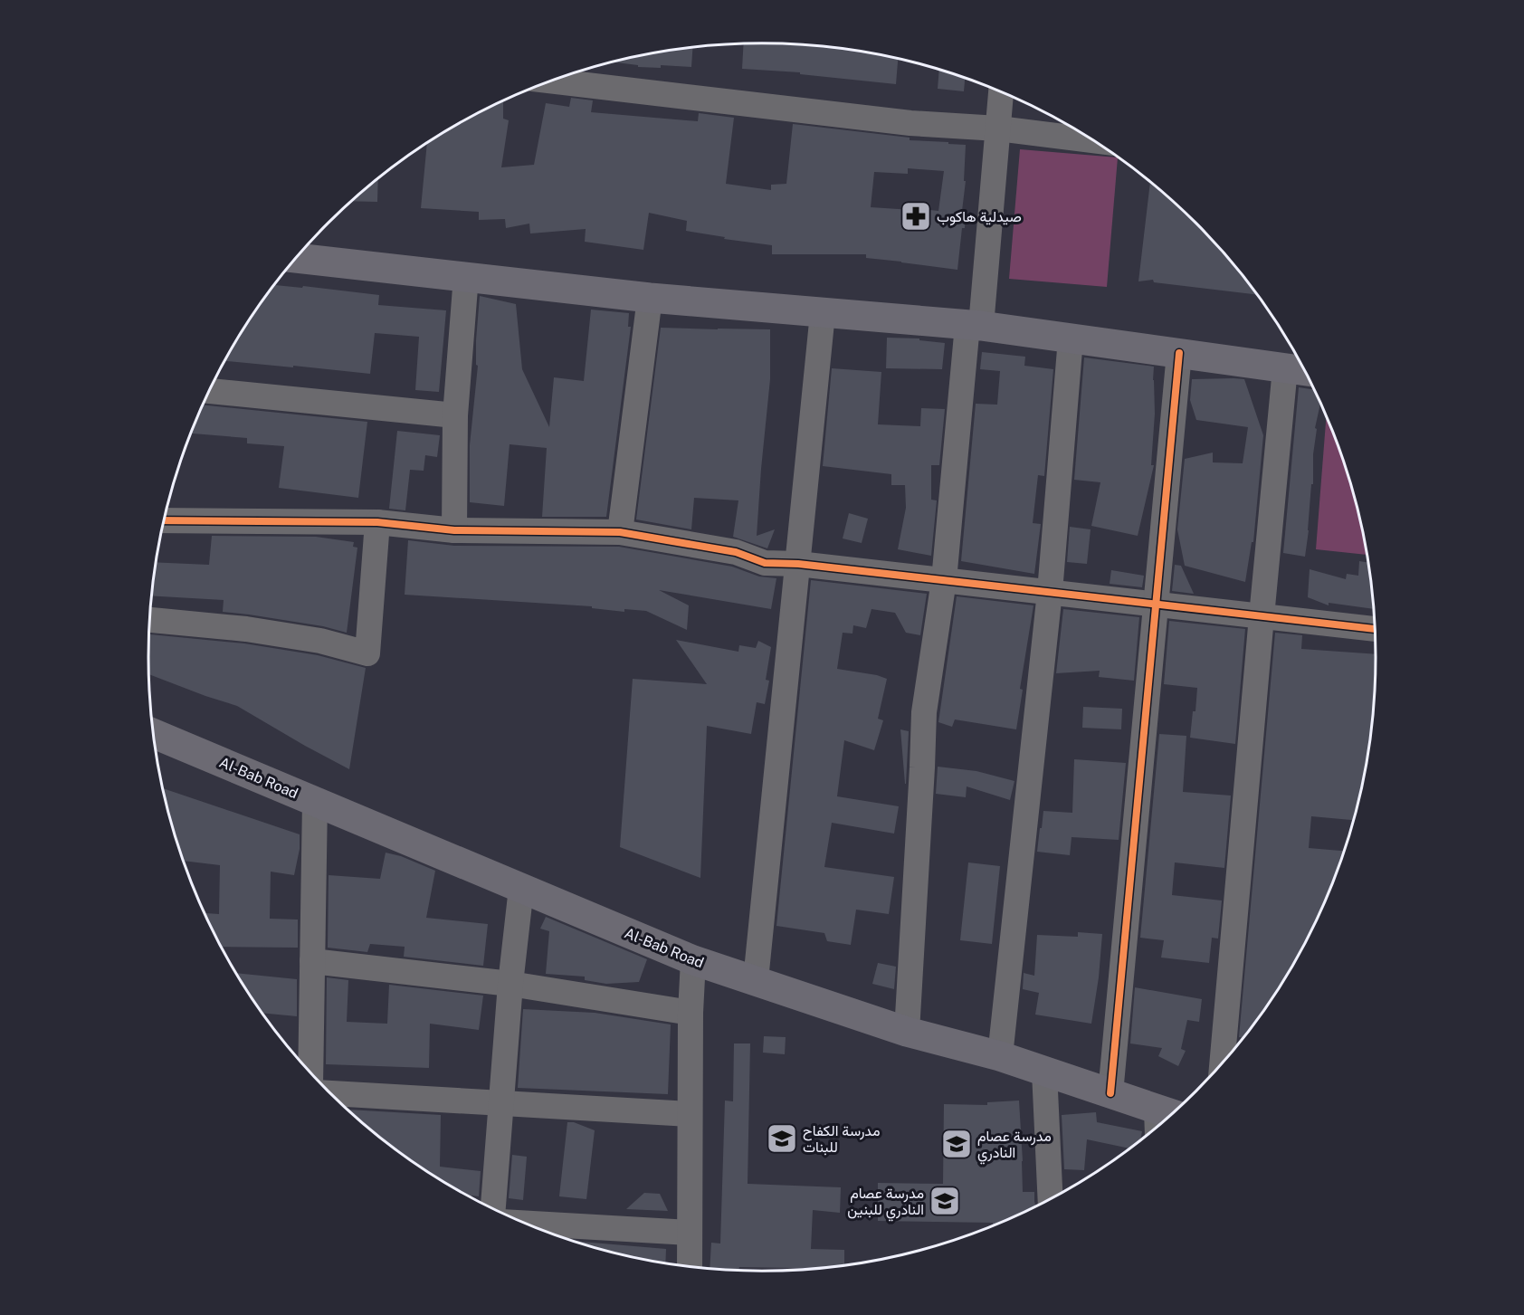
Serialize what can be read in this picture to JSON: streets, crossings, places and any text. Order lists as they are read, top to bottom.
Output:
{
  "streets": {
    "main road": ["Al-Bab Road"]
  },
  "places": {
    "pharmacy": ["صيدلية هاكوب"],
    "school or university": ["مدرسة الكفاح للبنات", "مدرسة عصام النادري", "مدرسة عصام النادري للبنين"]
  }
}
